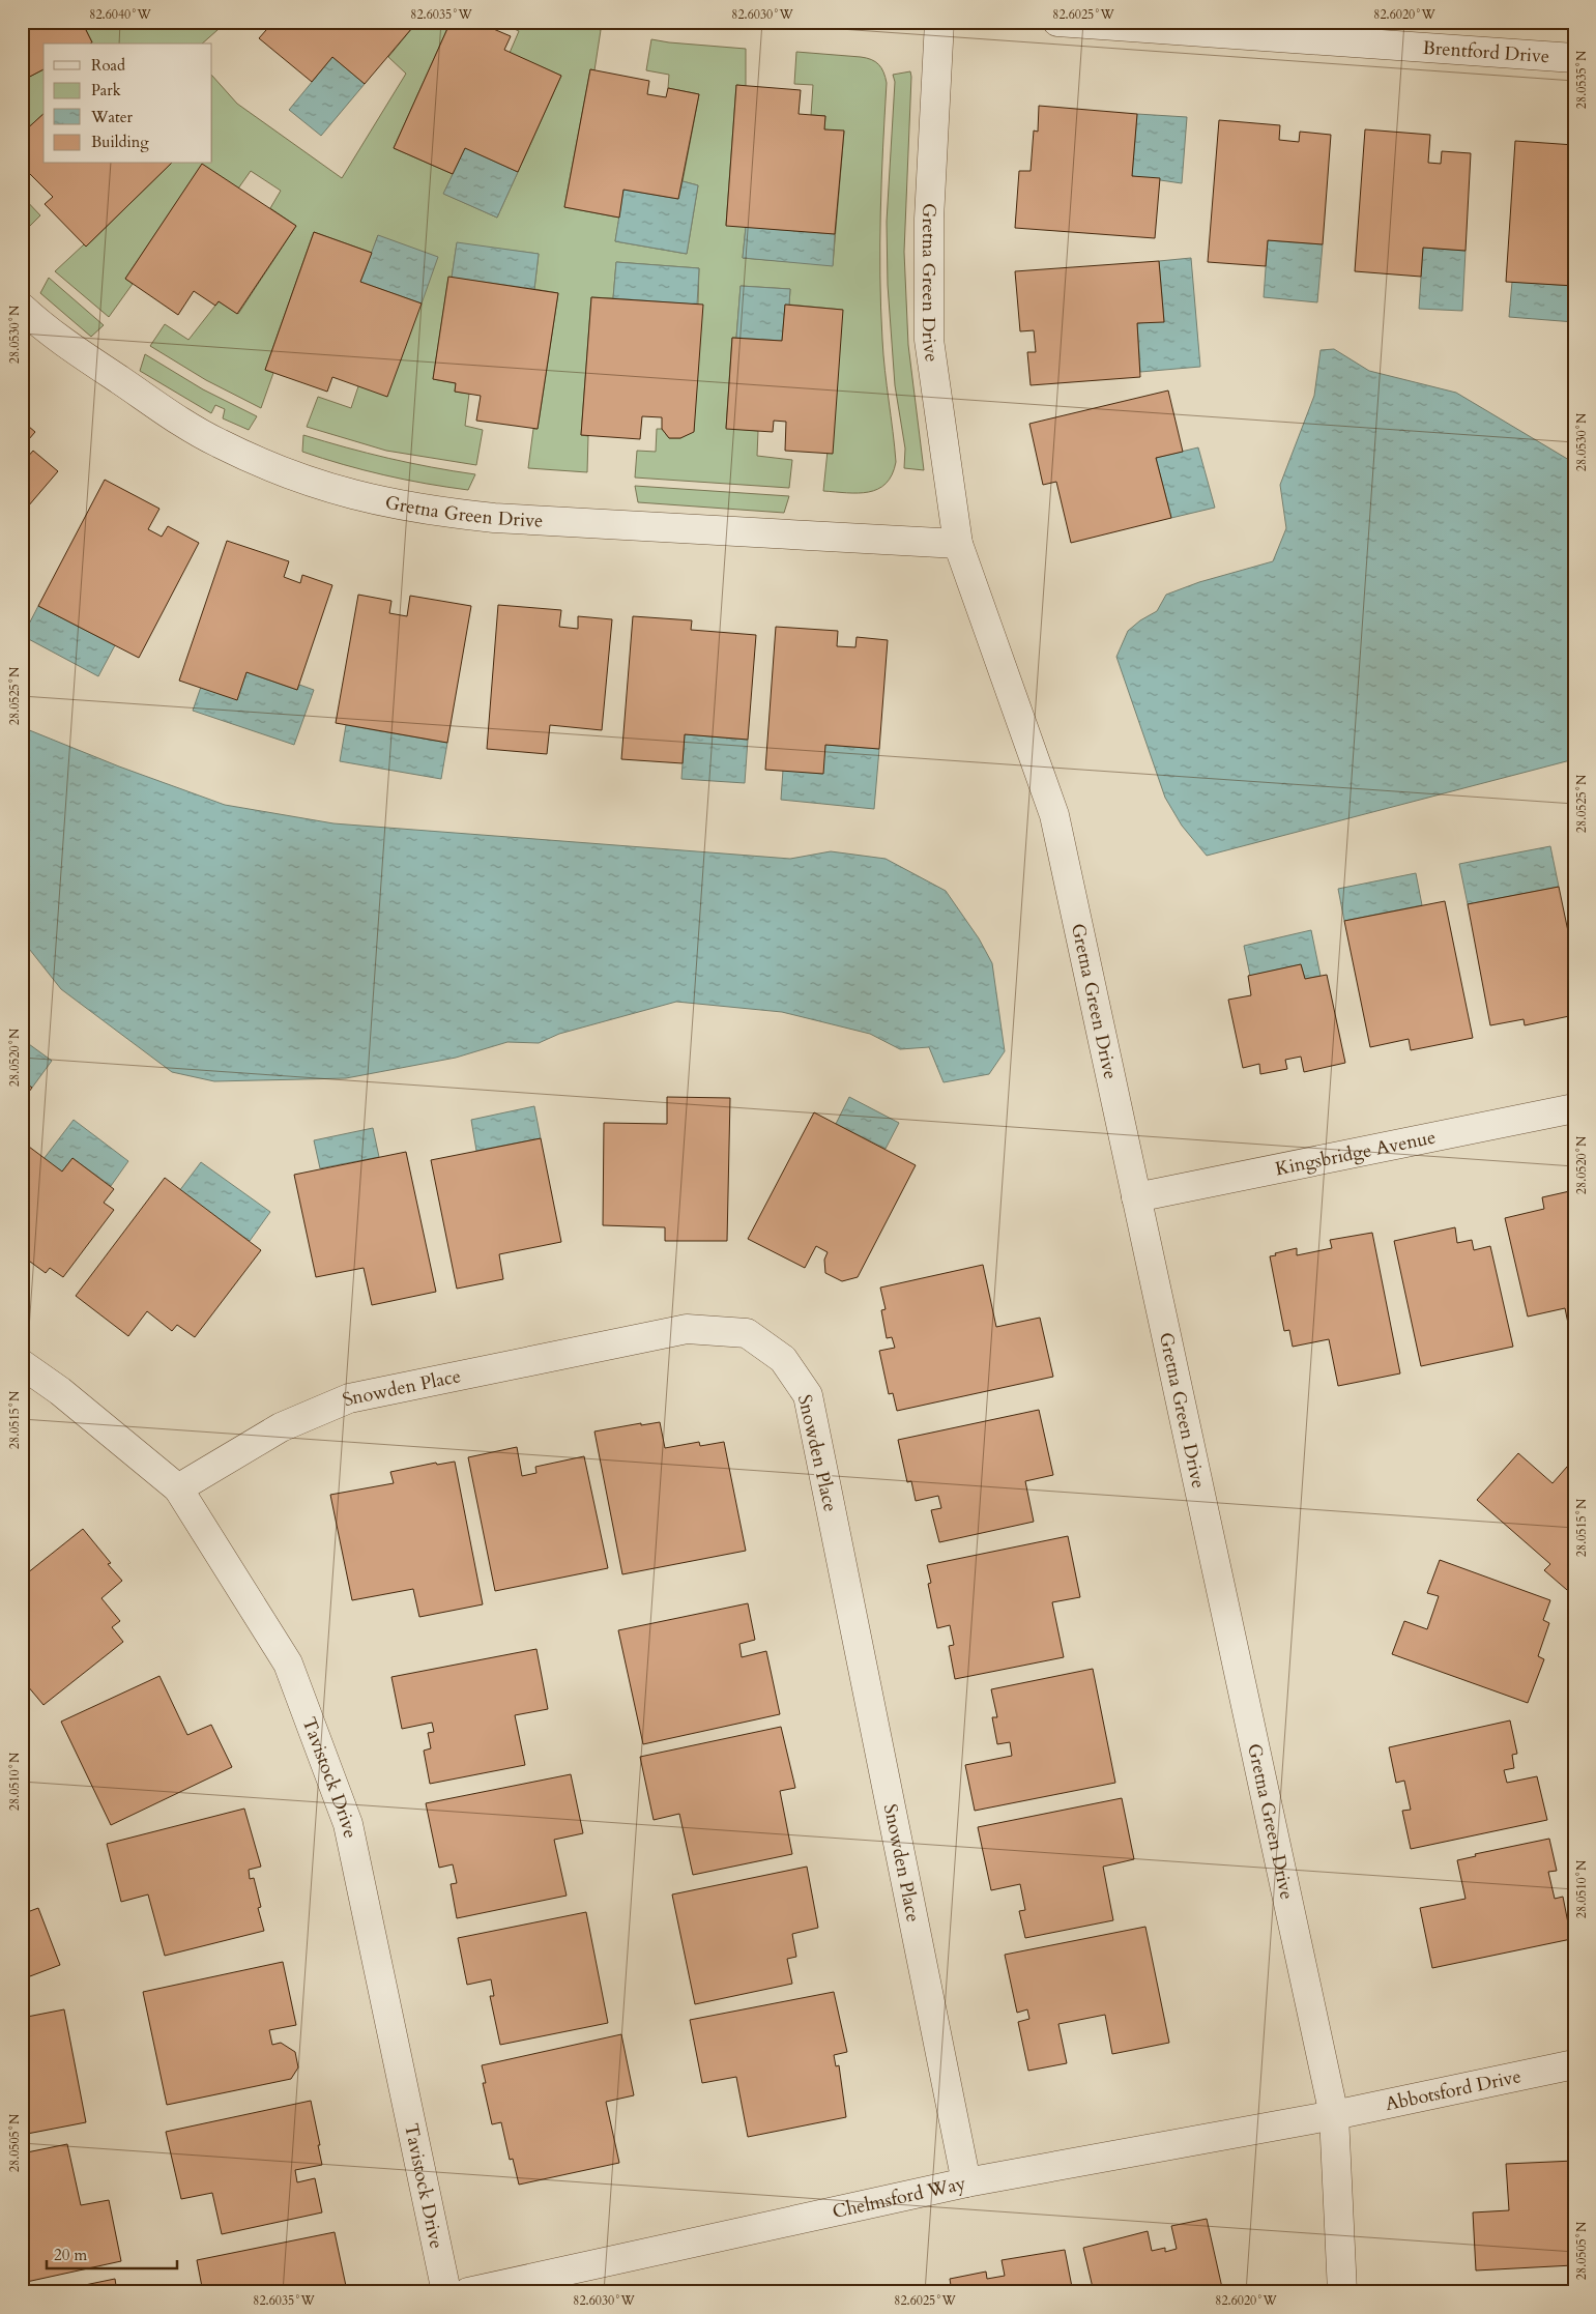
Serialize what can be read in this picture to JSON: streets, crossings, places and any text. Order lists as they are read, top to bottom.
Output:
{
  "streets": {
    "street": [
      "Brentford Drive",
      "Gretna Green Drive",
      "Kingsbridge Avenue",
      "Snowden Place",
      "Tavistock Drive",
      "Abbotsford Drive",
      "Chelmsford Way"
    ]
  },
  "crossings": [
    ["Gretna Green Drive", "Kingsbridge Avenue"],
    ["Gretna Green Drive", "Abbotsford Drive"],
    ["Gretna Green Drive", "Chelmsford Way"],
    ["Snowden Place", "Tavistock Drive"],
    ["Snowden Place", "Chelmsford Way"],
    ["Abbotsford Drive", "Chelmsford Way"]
  ],
  "legend": [
    "Road",
    "Park",
    "Water",
    "Building"
  ],
  "scale_bar": "20 m",
  "coordinates": [
    "82.6040°W",
    "82.6035°W",
    "82.6030°W",
    "82.6025°W",
    "82.6020°W",
    "28.0535°N",
    "28.0530°N",
    "28.0525°N",
    "28.0520°N",
    "28.0515°N",
    "28.0510°N",
    "28.0505°N"
  ]
}
